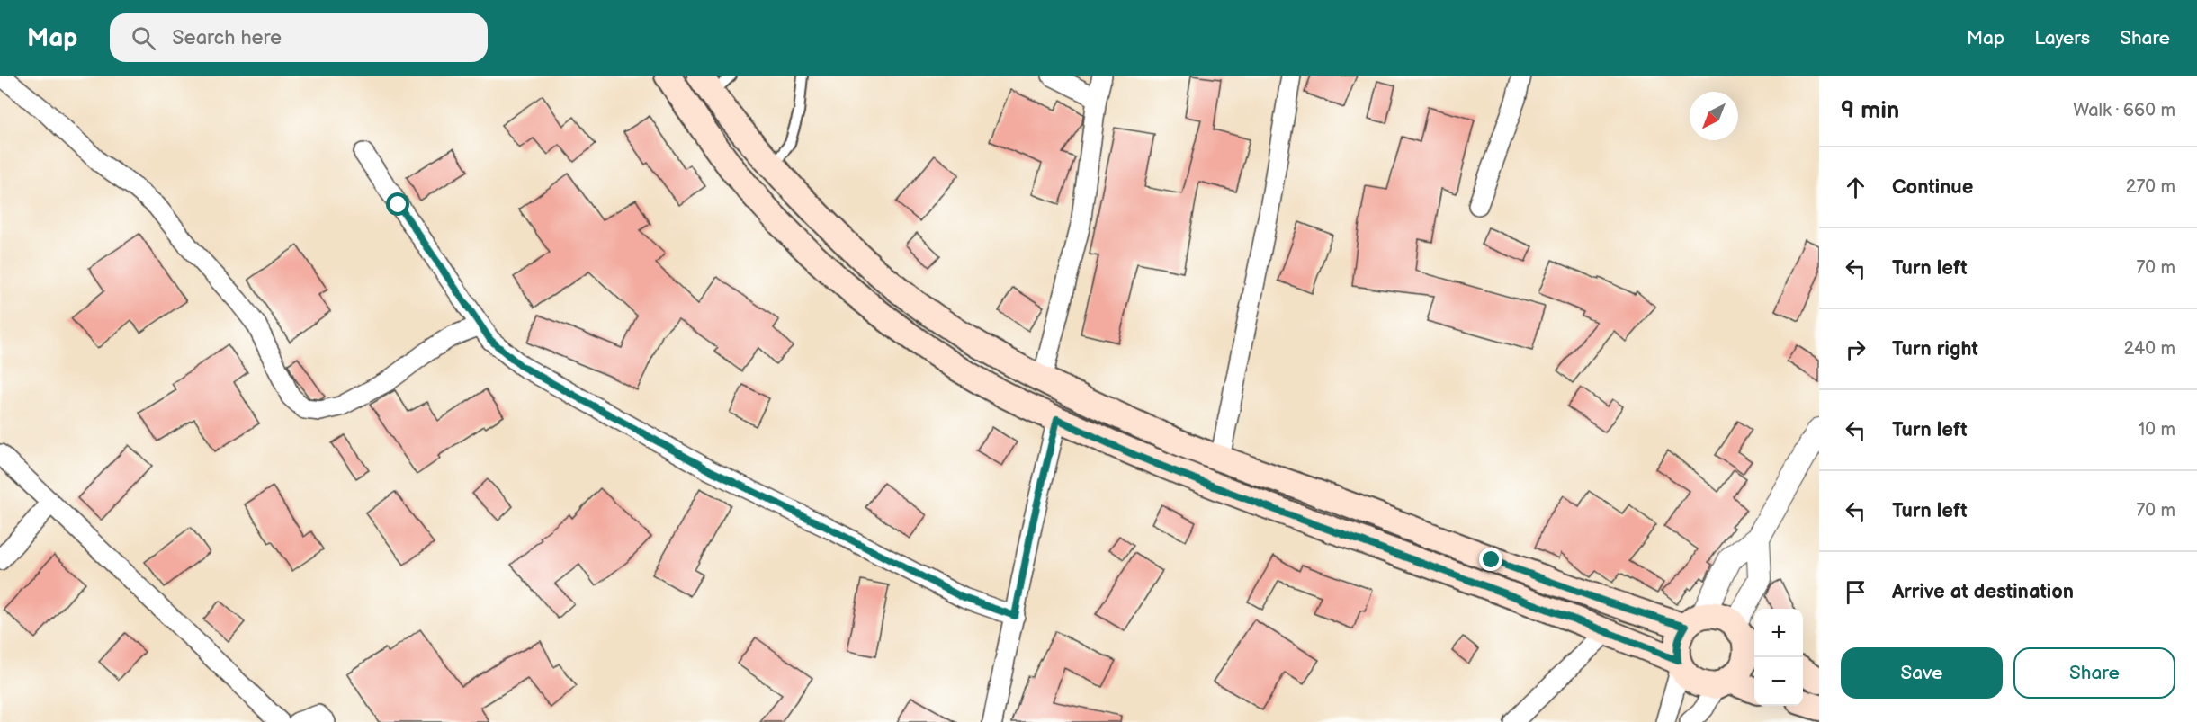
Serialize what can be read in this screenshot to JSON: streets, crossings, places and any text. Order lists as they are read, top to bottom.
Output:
{
  "north": "bottom left",
  "page": {
    "header": "Map",
    "search": "Search here",
    "nav": ["Map", "Layers", "Share"],
    "heading": ["9 min", "Walk · 660 m"],
    "list": [
      ["Continue", "270 m"],
      ["Turn left", "70 m"],
      ["Turn right", "240 m"],
      ["Turn left", "10 m"],
      ["Turn left", "70 m"],
      "Arrive at destination"
    ],
    "map_buttons": ["+", "−"],
    "buttons": ["Save", "Share"]
  }
}
